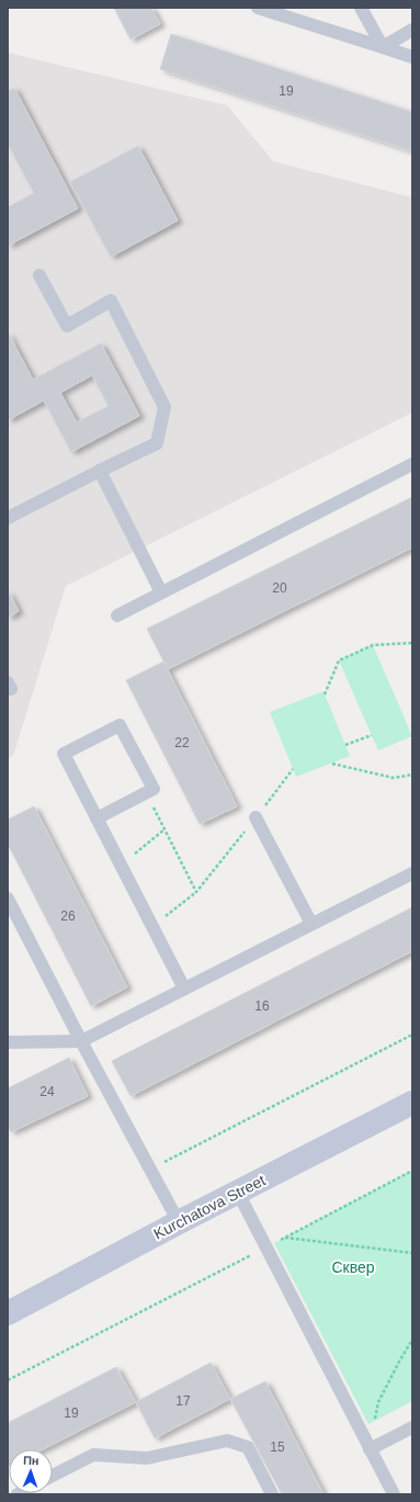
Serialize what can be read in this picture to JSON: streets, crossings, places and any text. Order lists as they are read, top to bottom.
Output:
{
  "streets": {
    "street": ["Kurchatova Street"]
  },
  "parks": ["Сквер"],
  "house_numbers": [
    "19",
    "20",
    "22",
    "26",
    "16",
    "24",
    "17",
    "19",
    "15"
  ],
  "north": "top"
}
